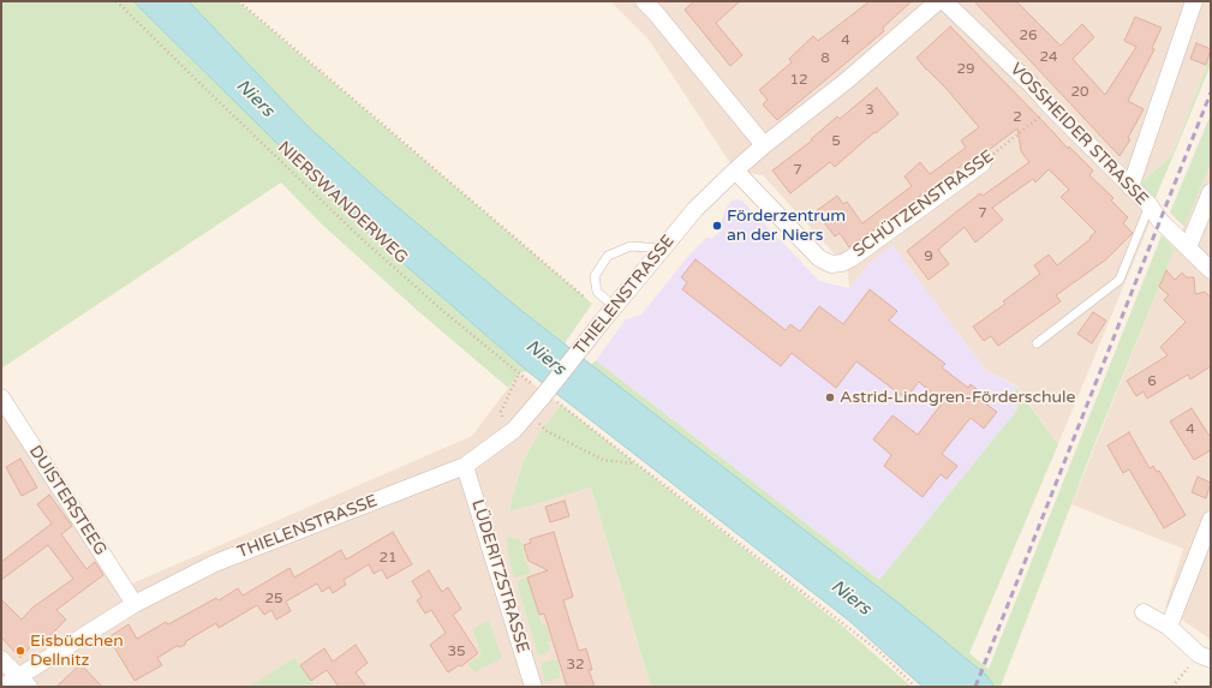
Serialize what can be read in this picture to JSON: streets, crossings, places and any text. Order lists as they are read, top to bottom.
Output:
{
  "streets": {
    "street": [
      "VOSSHEIDER STRASSE",
      "SCHÜTZENSTRASSE",
      "THIELENSTRASSE",
      "DUISTERSTEEG",
      "LÜDERITZSTRASSE"
    ],
    "path": ["NIERSWANDERWEG"]
  },
  "crossings": [
    ["VOSSHEIDER STRASSE", "SCHÜTZENSTRASSE"],
    ["NIERSWANDERWEG", "THIELENSTRASSE"],
    ["SCHÜTZENSTRASSE", "THIELENSTRASSE"],
    ["THIELENSTRASSE", "DUISTERSTEEG"],
    ["THIELENSTRASSE", "LÜDERITZSTRASSE"]
  ],
  "water": ["Niers"],
  "places": ["Förderzentrum an der Niers", "Astrid-Lindgren-Förderschule", "Eisbüdchen Dellnitz"],
  "house_numbers": [
    "26",
    "4",
    "24",
    "8",
    "29",
    "12",
    "20",
    "3",
    "2",
    "5",
    "7",
    "7",
    "9",
    "6",
    "4",
    "21",
    "25",
    "35",
    "32"
  ]
}
